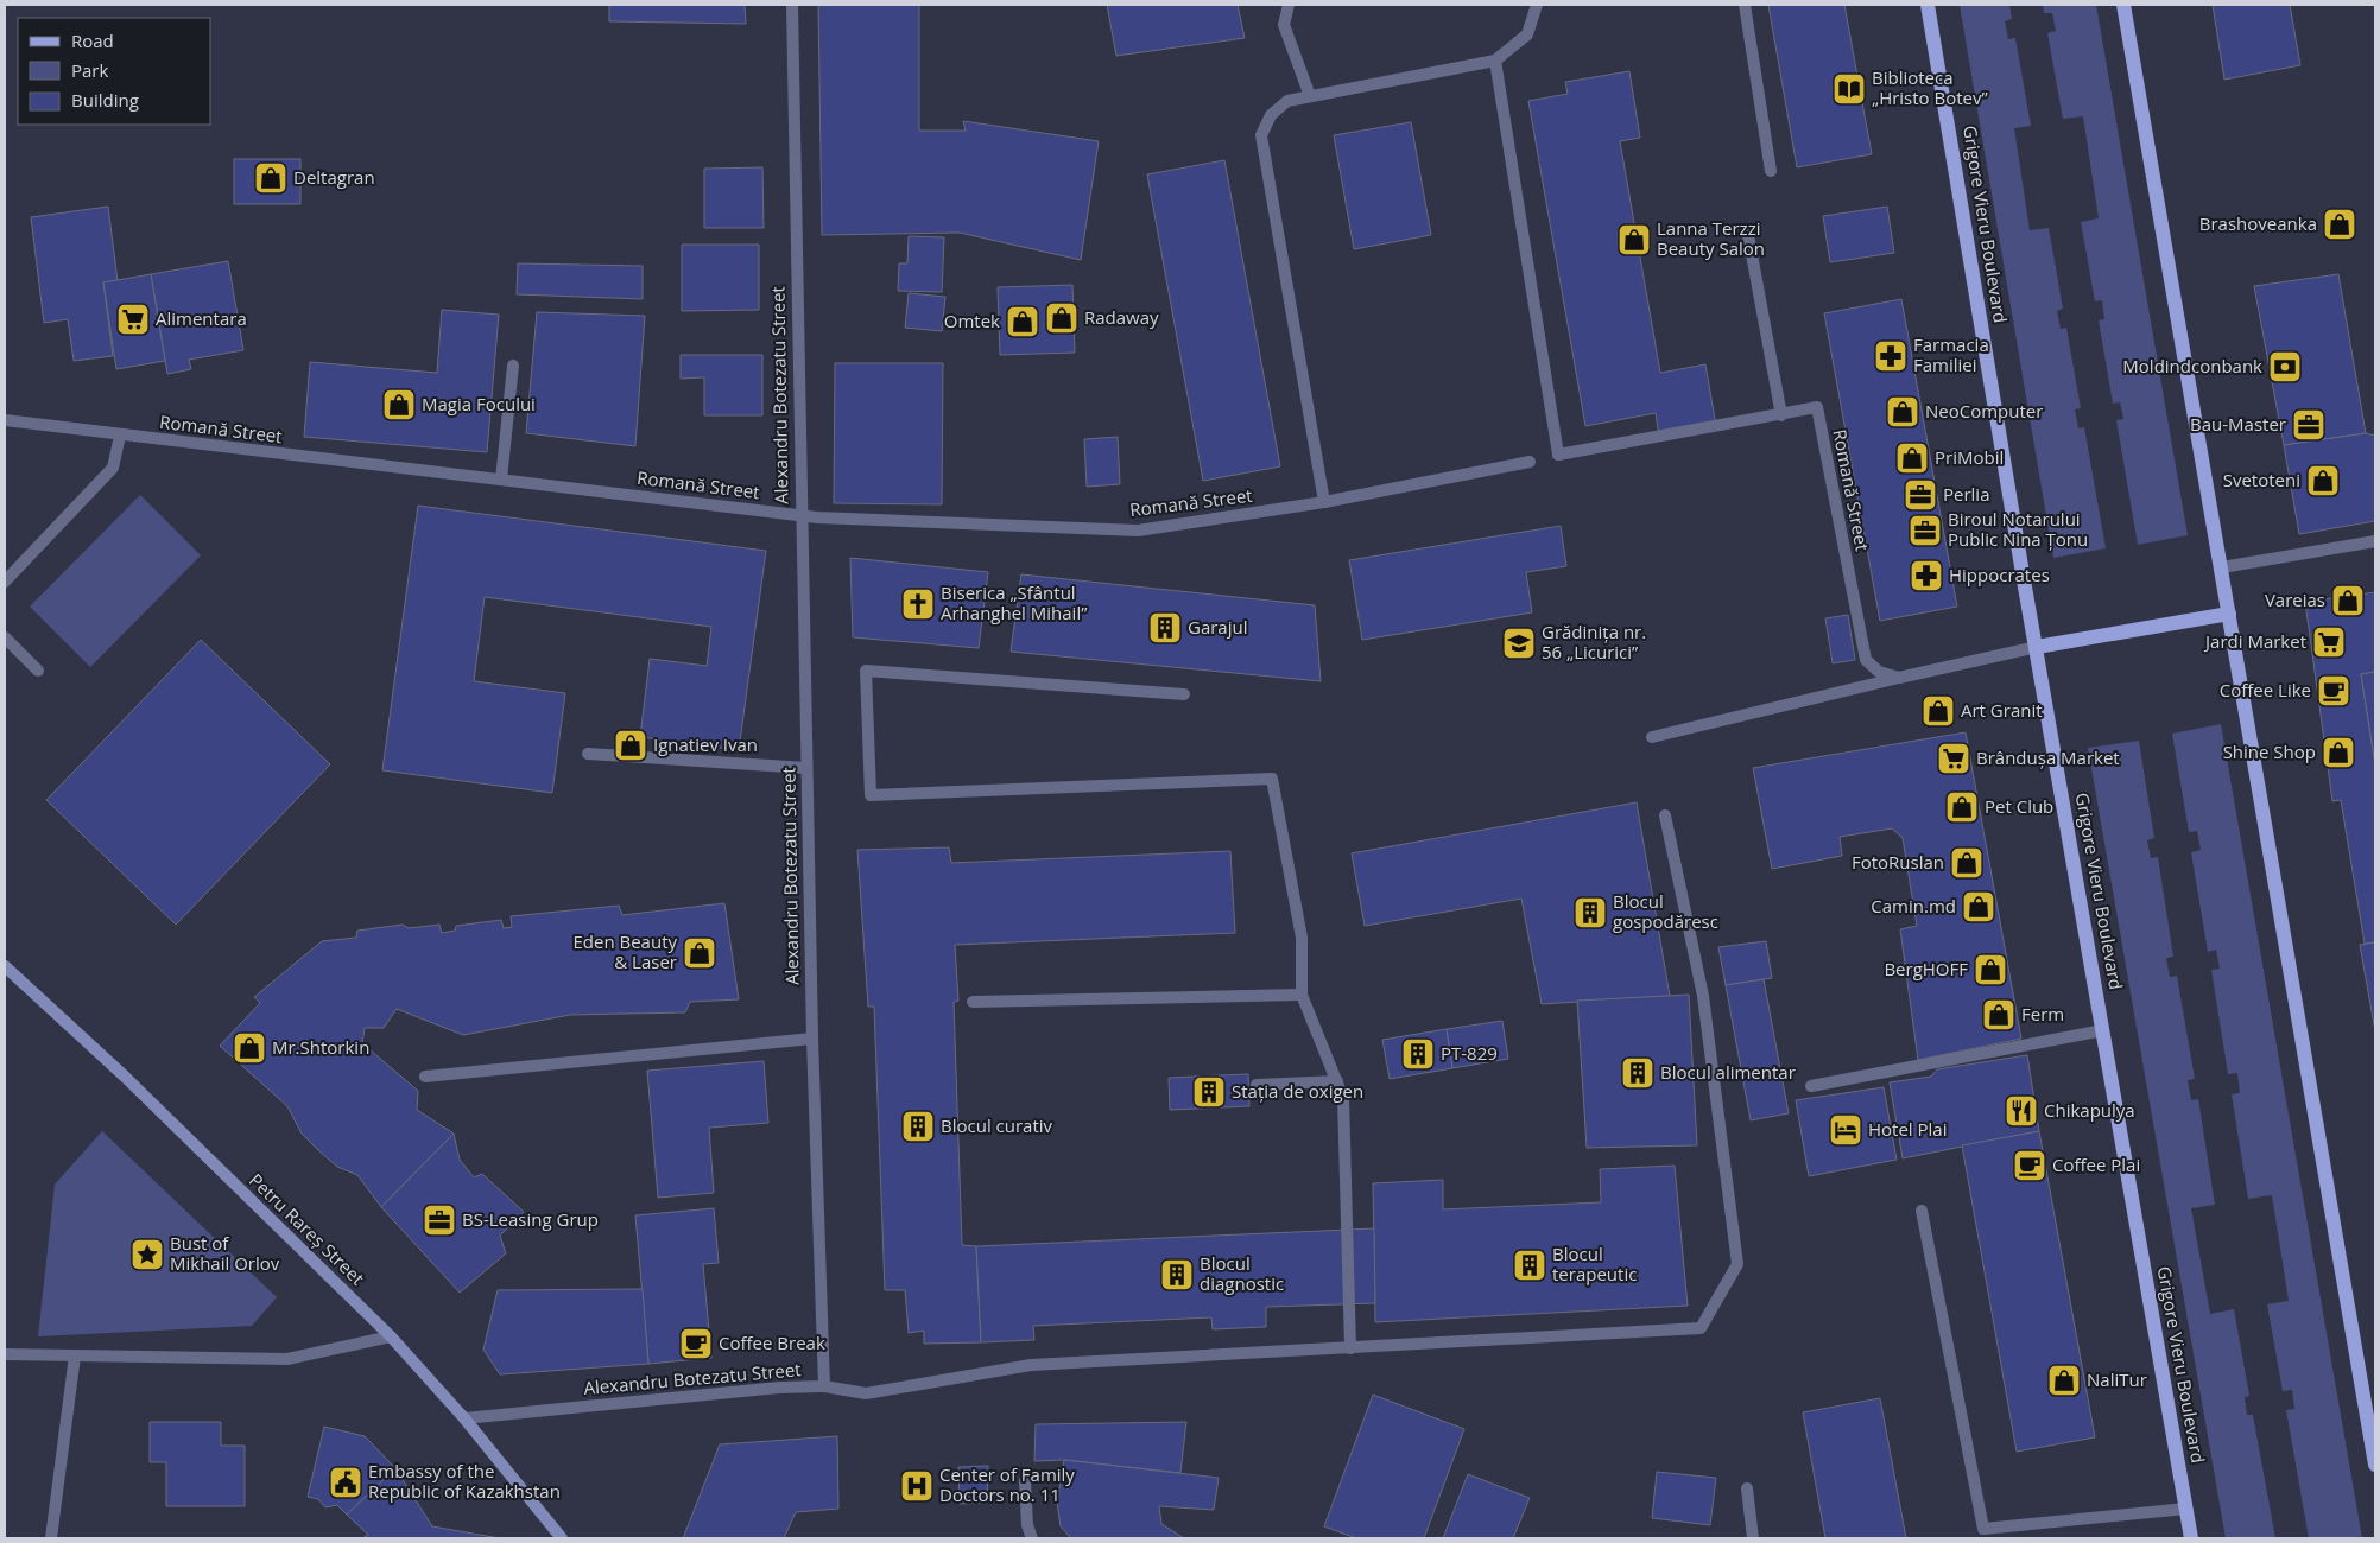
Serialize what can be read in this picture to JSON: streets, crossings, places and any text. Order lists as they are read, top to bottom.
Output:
{
  "streets": {
    "main road": ["Grigore Vieru Boulevard", "Petru Rareș Street"],
    "street": ["Alexandru Botezatu Street", "Romană Street"]
  },
  "crossings": [
    ["Alexandru Botezatu Street", "Romană Street"],
    ["Alexandru Botezatu Street", "Petru Rareș Street"]
  ],
  "places": {
    "library": ["Biblioteca „Hristo Botev”"],
    "shop": [
      "Deltagran",
      "Brashoveanka",
      "Lanna Terzzi Beauty Salon",
      "Radaway",
      "Omtek",
      "Magia Focului",
      "NeoComputer",
      "PriMobil",
      "Svetoteni",
      "Vareias",
      "Art Granit",
      "Ignatiev Ivan",
      "Shine Shop",
      "Pet Club",
      "FotoRuslan",
      "Camin.md",
      "Eden Beauty & Laser",
      "BergHOFF",
      "Ferm",
      "Mr.Shtorkin",
      "NaliTur"
    ],
    "supermarket": ["Alimentara", "Jardi Market", "Brândușa Market"],
    "pharmacy": ["Farmacia Familiei", "Hippocrates"],
    "bank": ["Moldindconbank"],
    "office": [
      "Bau-Master",
      "Perlia",
      "Biroul Notarului Public Nina Țonu",
      "BS-Leasing Grup"
    ],
    "church": ["Biserica „Sfântul Arhanghel Mihail”"],
    "building": [
      "Garajul",
      "Blocul gospodăresc",
      "PT-829",
      "Blocul alimentar",
      "Stația de oxigen",
      "Blocul curativ",
      "Blocul terapeutic",
      "Blocul diagnostic"
    ],
    "school or university": ["Grădinița nr. 56 „Licurici”"],
    "cafe": ["Coffee Like", "Coffee Plai", "Coffee Break"],
    "restaurant": ["Chikapulya"],
    "hotel": ["Hotel Plai"],
    "place": ["Bust of Mikhail Orlov"],
    "public building": ["Embassy of the Republic of Kazakhstan"],
    "hospital": ["Center of Family Doctors no. 11"]
  },
  "legend": ["Road", "Park", "Building"]
}
